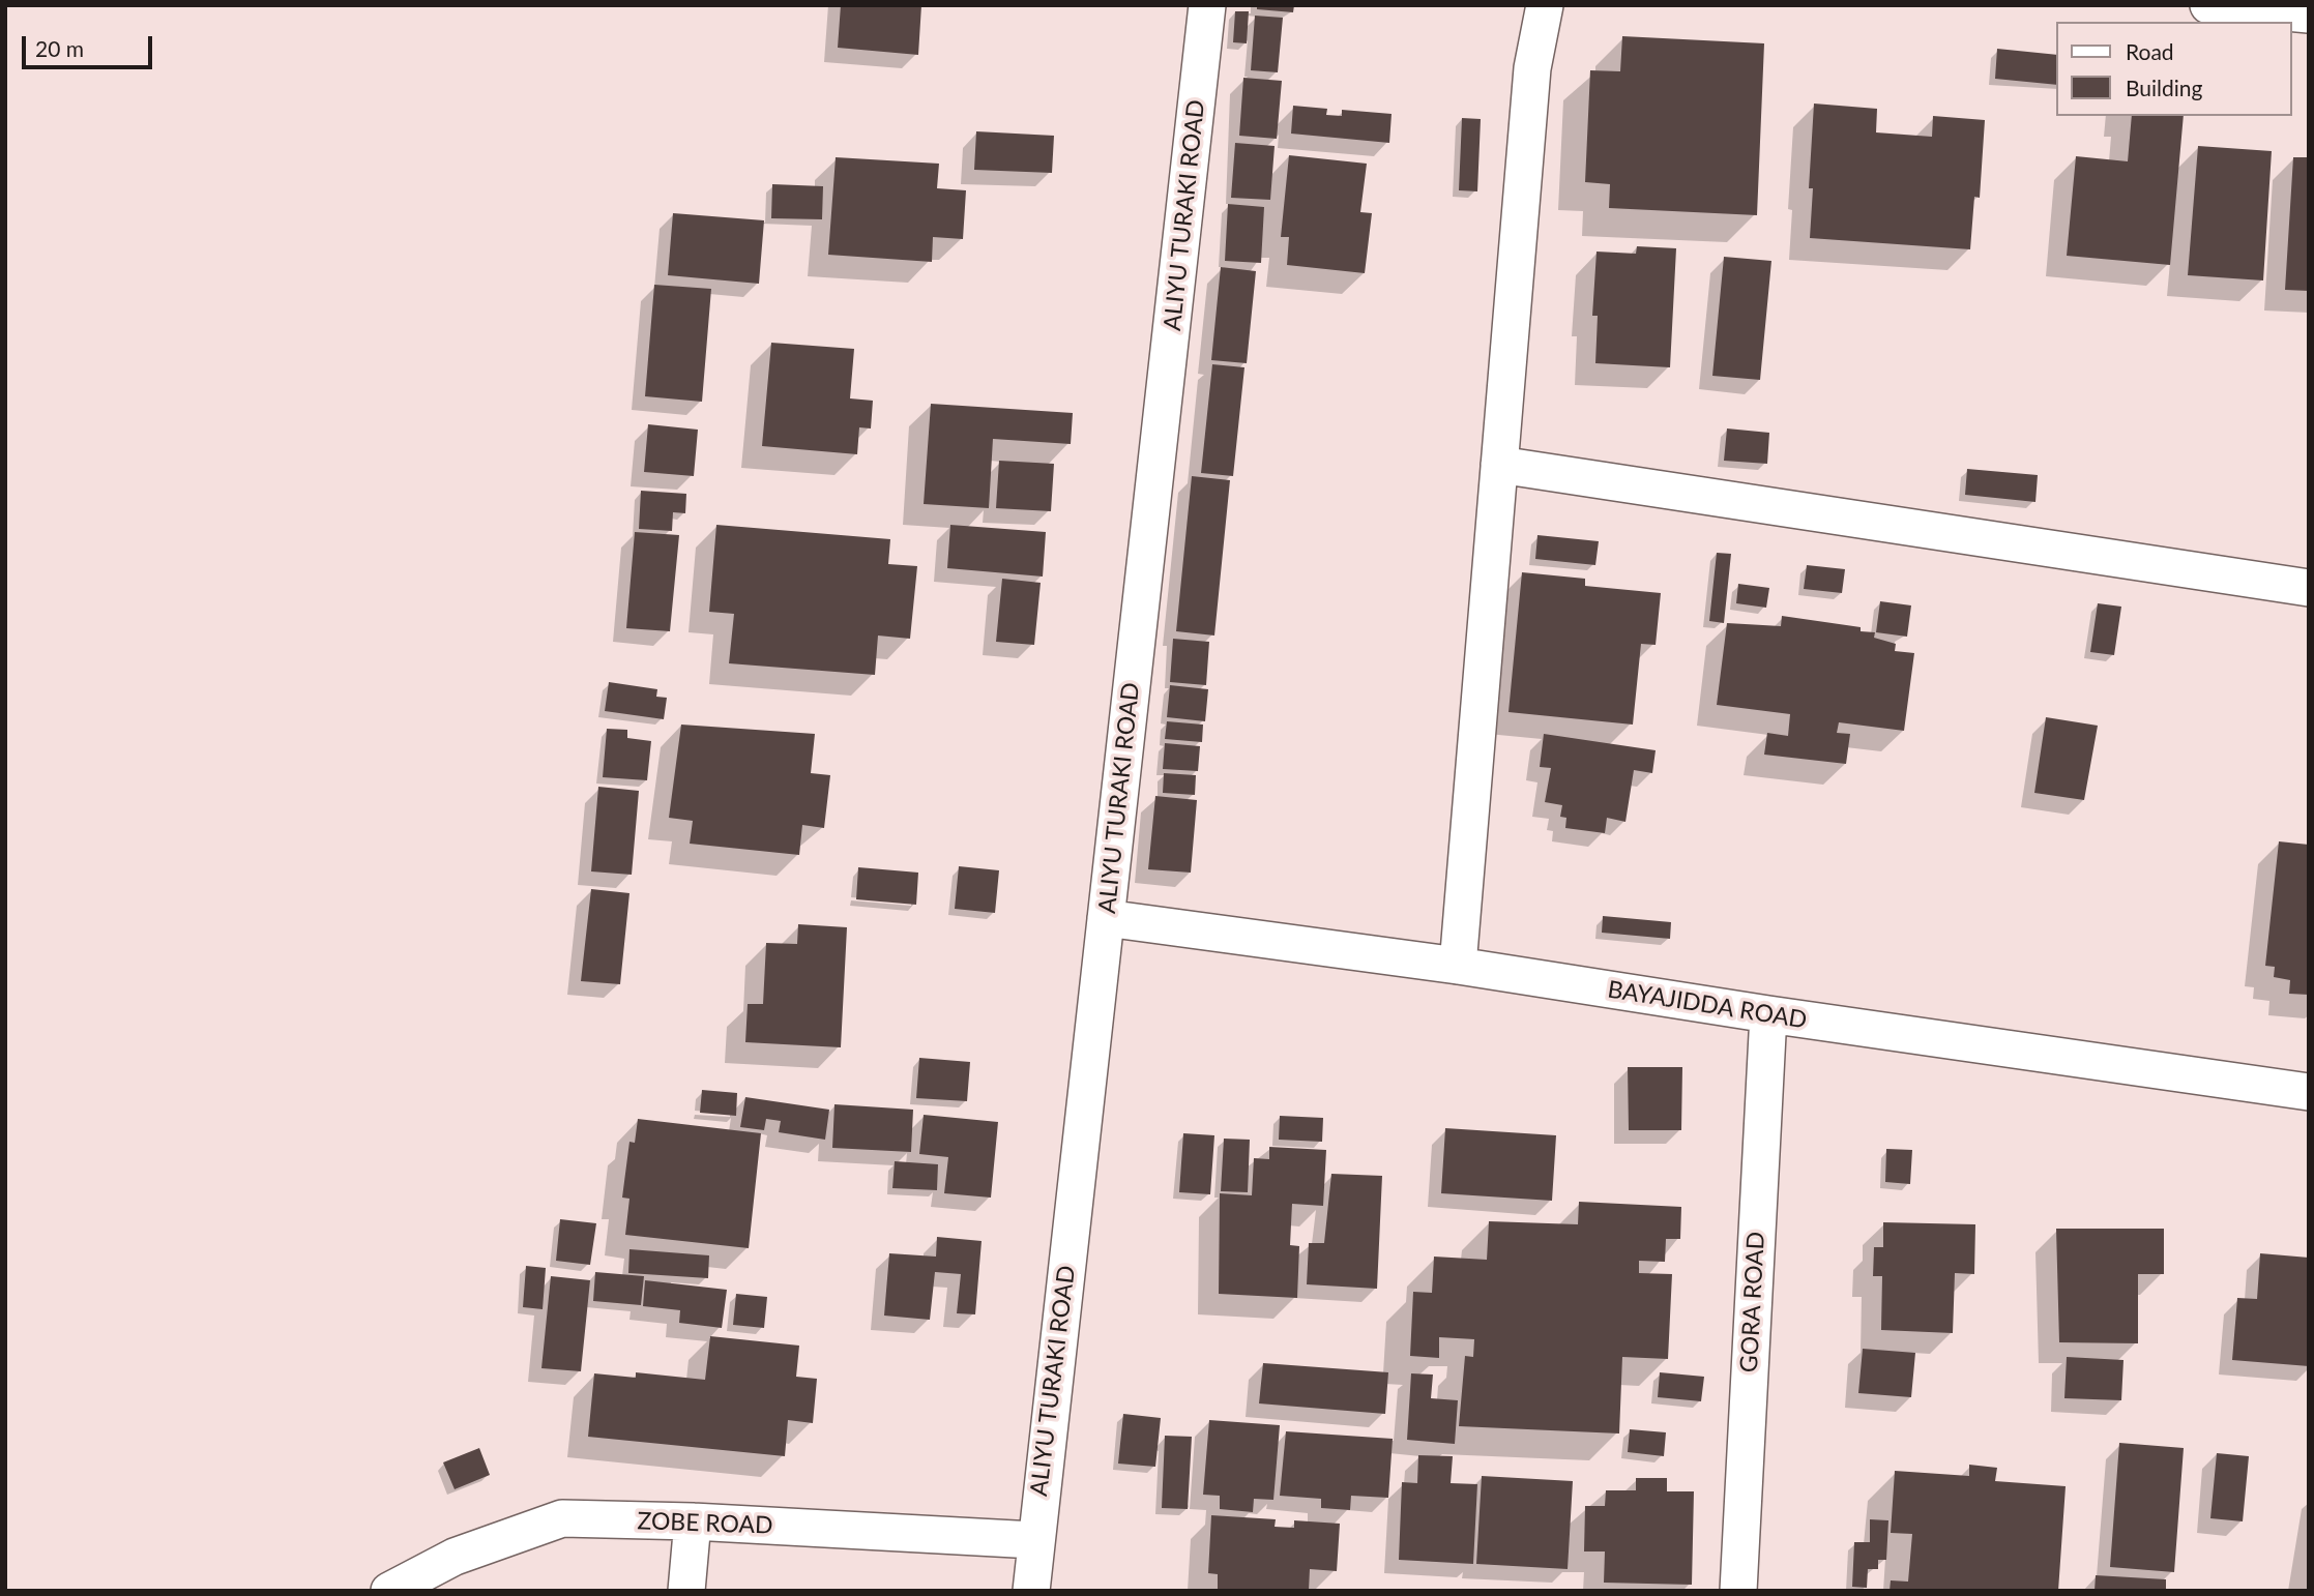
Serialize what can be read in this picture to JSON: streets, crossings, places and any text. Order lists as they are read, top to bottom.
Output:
{
  "streets": {
    "street": [
      "ALIYU TURAKI ROAD",
      "BAYAJIDDA ROAD",
      "GORA ROAD",
      "ZOBE ROAD"
    ]
  },
  "crossings": [
    ["ALIYU TURAKI ROAD", "BAYAJIDDA ROAD"],
    ["ALIYU TURAKI ROAD", "ZOBE ROAD"],
    ["BAYAJIDDA ROAD", "GORA ROAD"]
  ],
  "legend": ["Road", "Building"],
  "scale_bar": "20 m"
}
